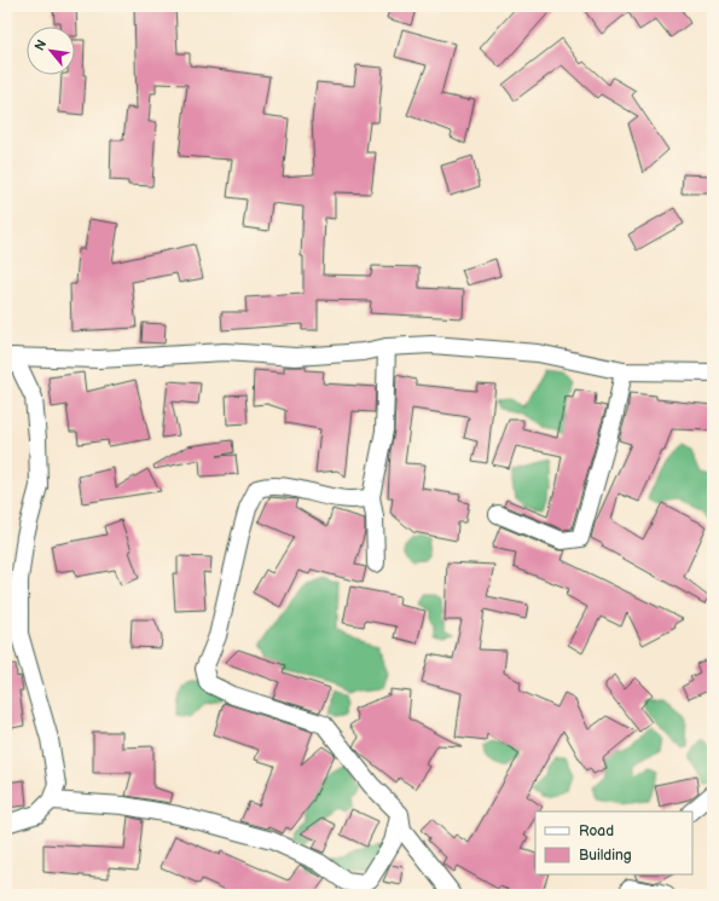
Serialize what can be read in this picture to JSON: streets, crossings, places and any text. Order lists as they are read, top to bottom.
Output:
{
  "legend": ["Road", "Building"],
  "north": "top left"
}
